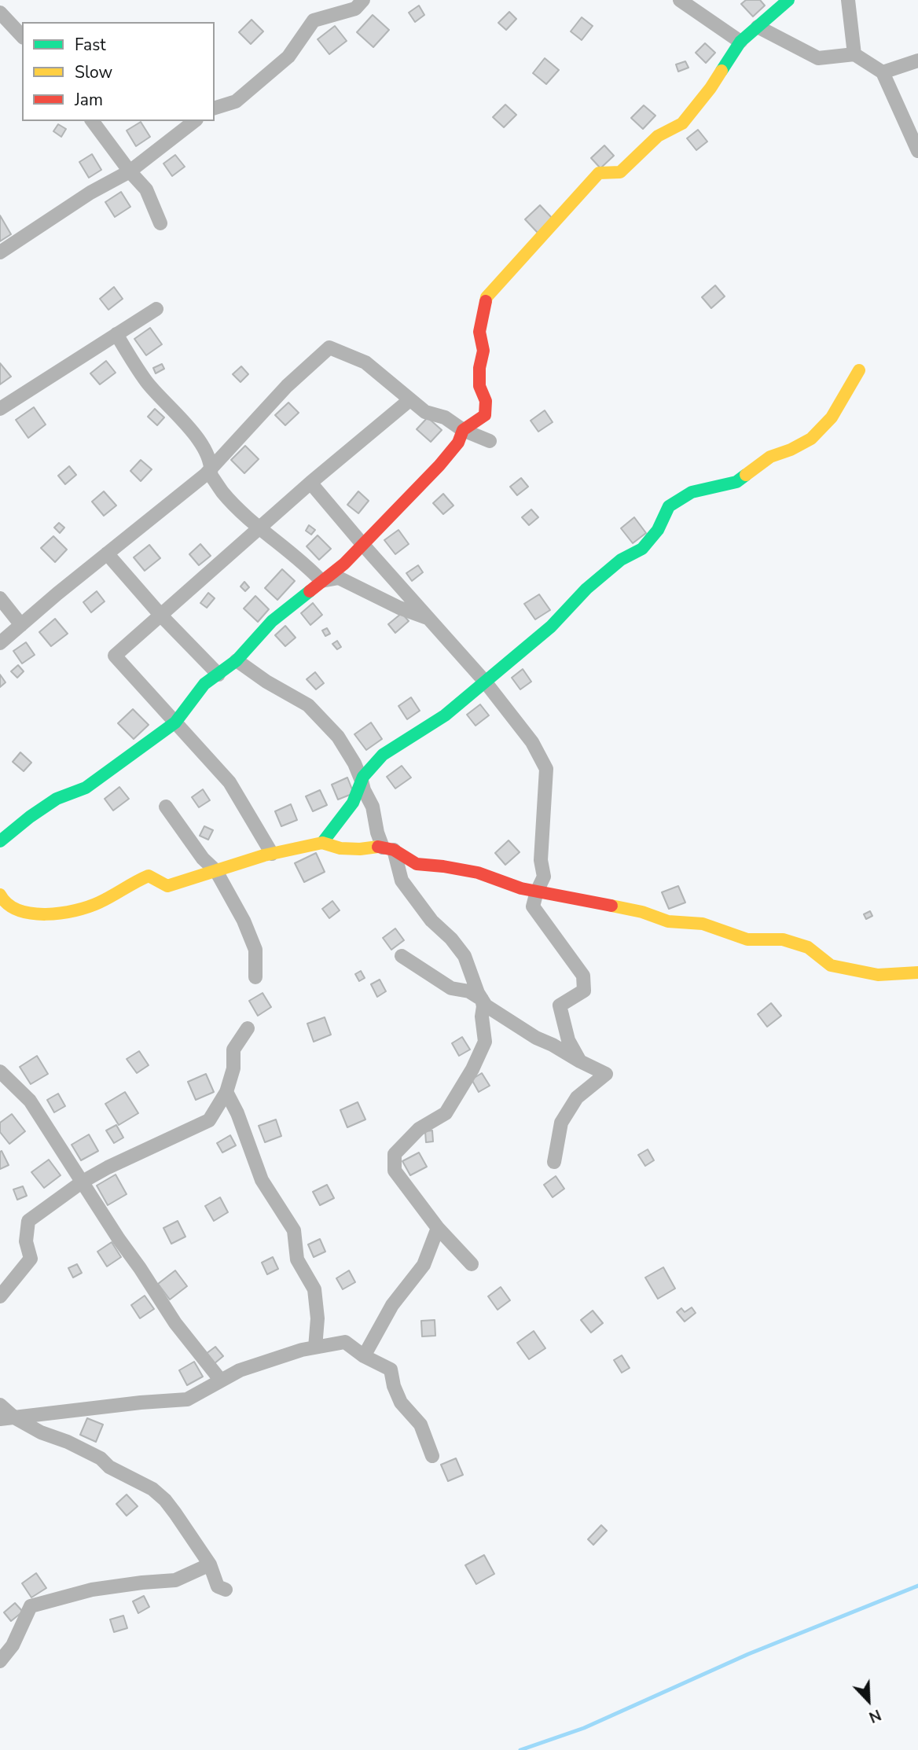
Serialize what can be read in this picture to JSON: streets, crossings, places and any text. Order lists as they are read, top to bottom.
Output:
{
  "legend": ["Fast", "Slow", "Jam"],
  "north": "bottom right"
}
